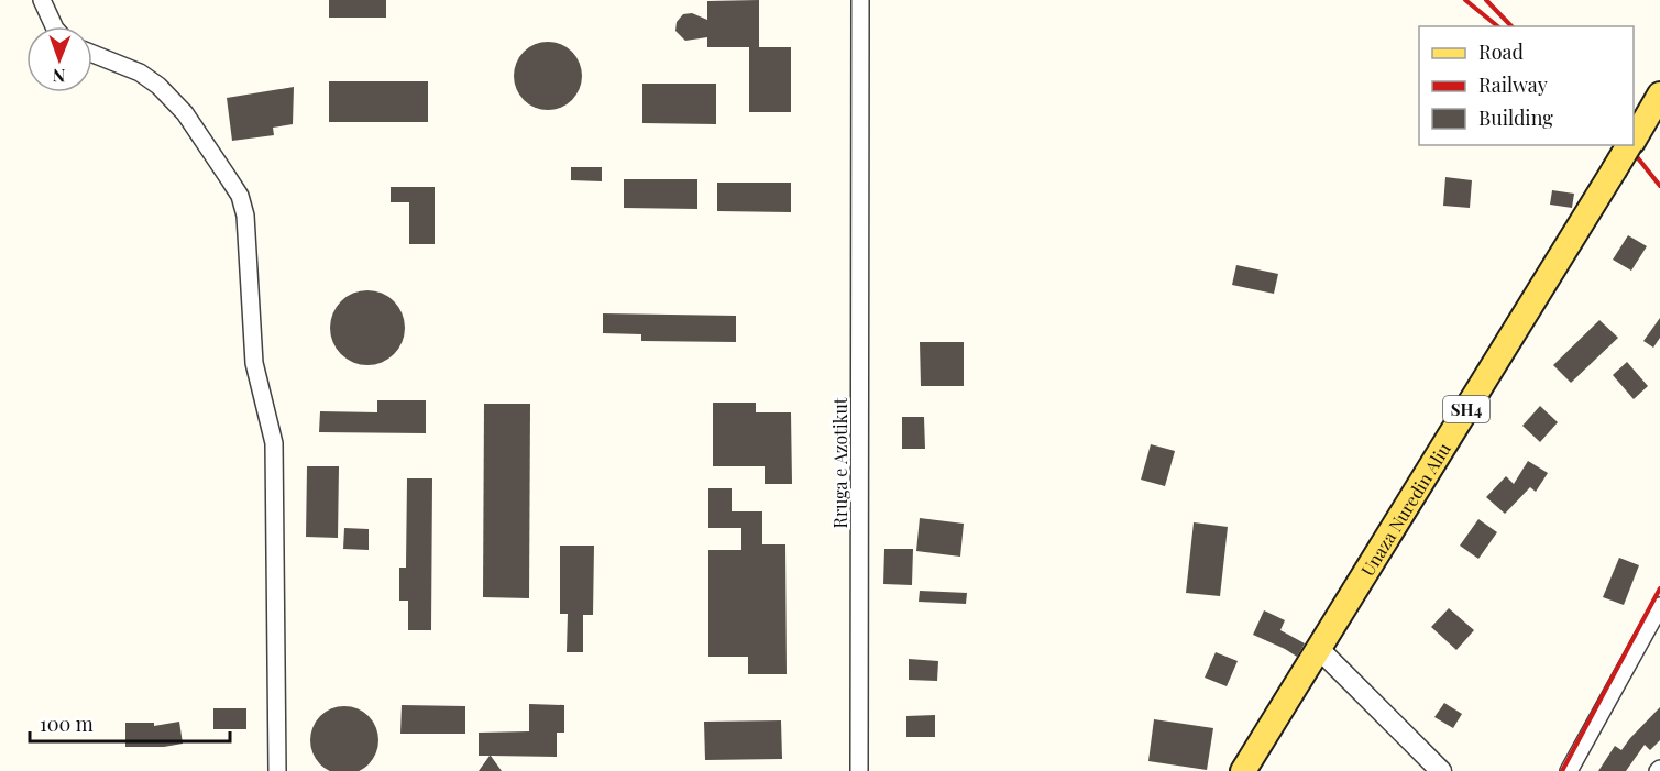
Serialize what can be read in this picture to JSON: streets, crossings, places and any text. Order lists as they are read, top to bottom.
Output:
{
  "streets": {
    "main road": ["SH4", "Unaza Nuredin Aliu"],
    "street": ["Rruga e Azotikut"]
  },
  "legend": ["Road", "Railway", "Building"],
  "scale_bar": "100 m",
  "north": "bottom"
}
